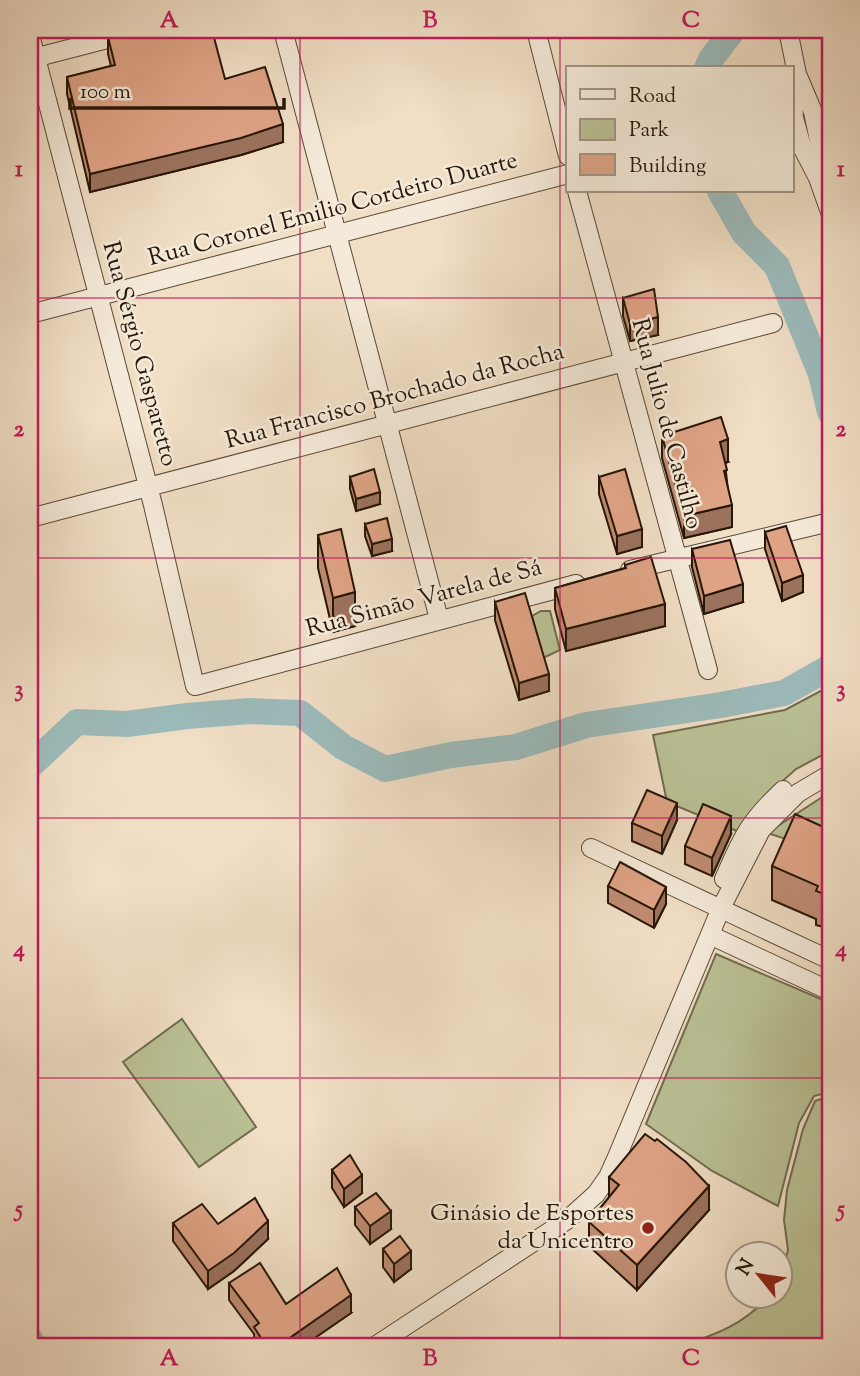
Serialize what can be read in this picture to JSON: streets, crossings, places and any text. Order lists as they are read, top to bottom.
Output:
{
  "streets": {
    "street": [
      "Rua Coronel Emilio Cordeiro Duarte",
      "Rua Sérgio Gasparetto",
      "Rua Francisco Brochado da Rocha",
      "Rua Julio de Castilho",
      "Rua Simão Varela de Sá"
    ]
  },
  "crossings": [
    ["Rua Coronel Emilio Cordeiro Duarte", "Rua Sérgio Gasparetto"],
    ["Rua Sérgio Gasparetto", "Rua Francisco Brochado da Rocha"],
    ["Rua Sérgio Gasparetto", "Rua Simão Varela de Sá"],
    ["Rua Francisco Brochado da Rocha", "Rua Julio de Castilho"],
    ["Rua Julio de Castilho", "Rua Simão Varela de Sá"]
  ],
  "places": ["Ginásio de Esportes da Unicentro"],
  "legend": ["Road", "Park", "Building"],
  "scale_bar": "100 m",
  "north": "top left",
  "grid": {
    "columns": ["A", "B", "C"],
    "rows": [
      "1",
      "2",
      "3",
      "4",
      "5"
    ]
  }
}
